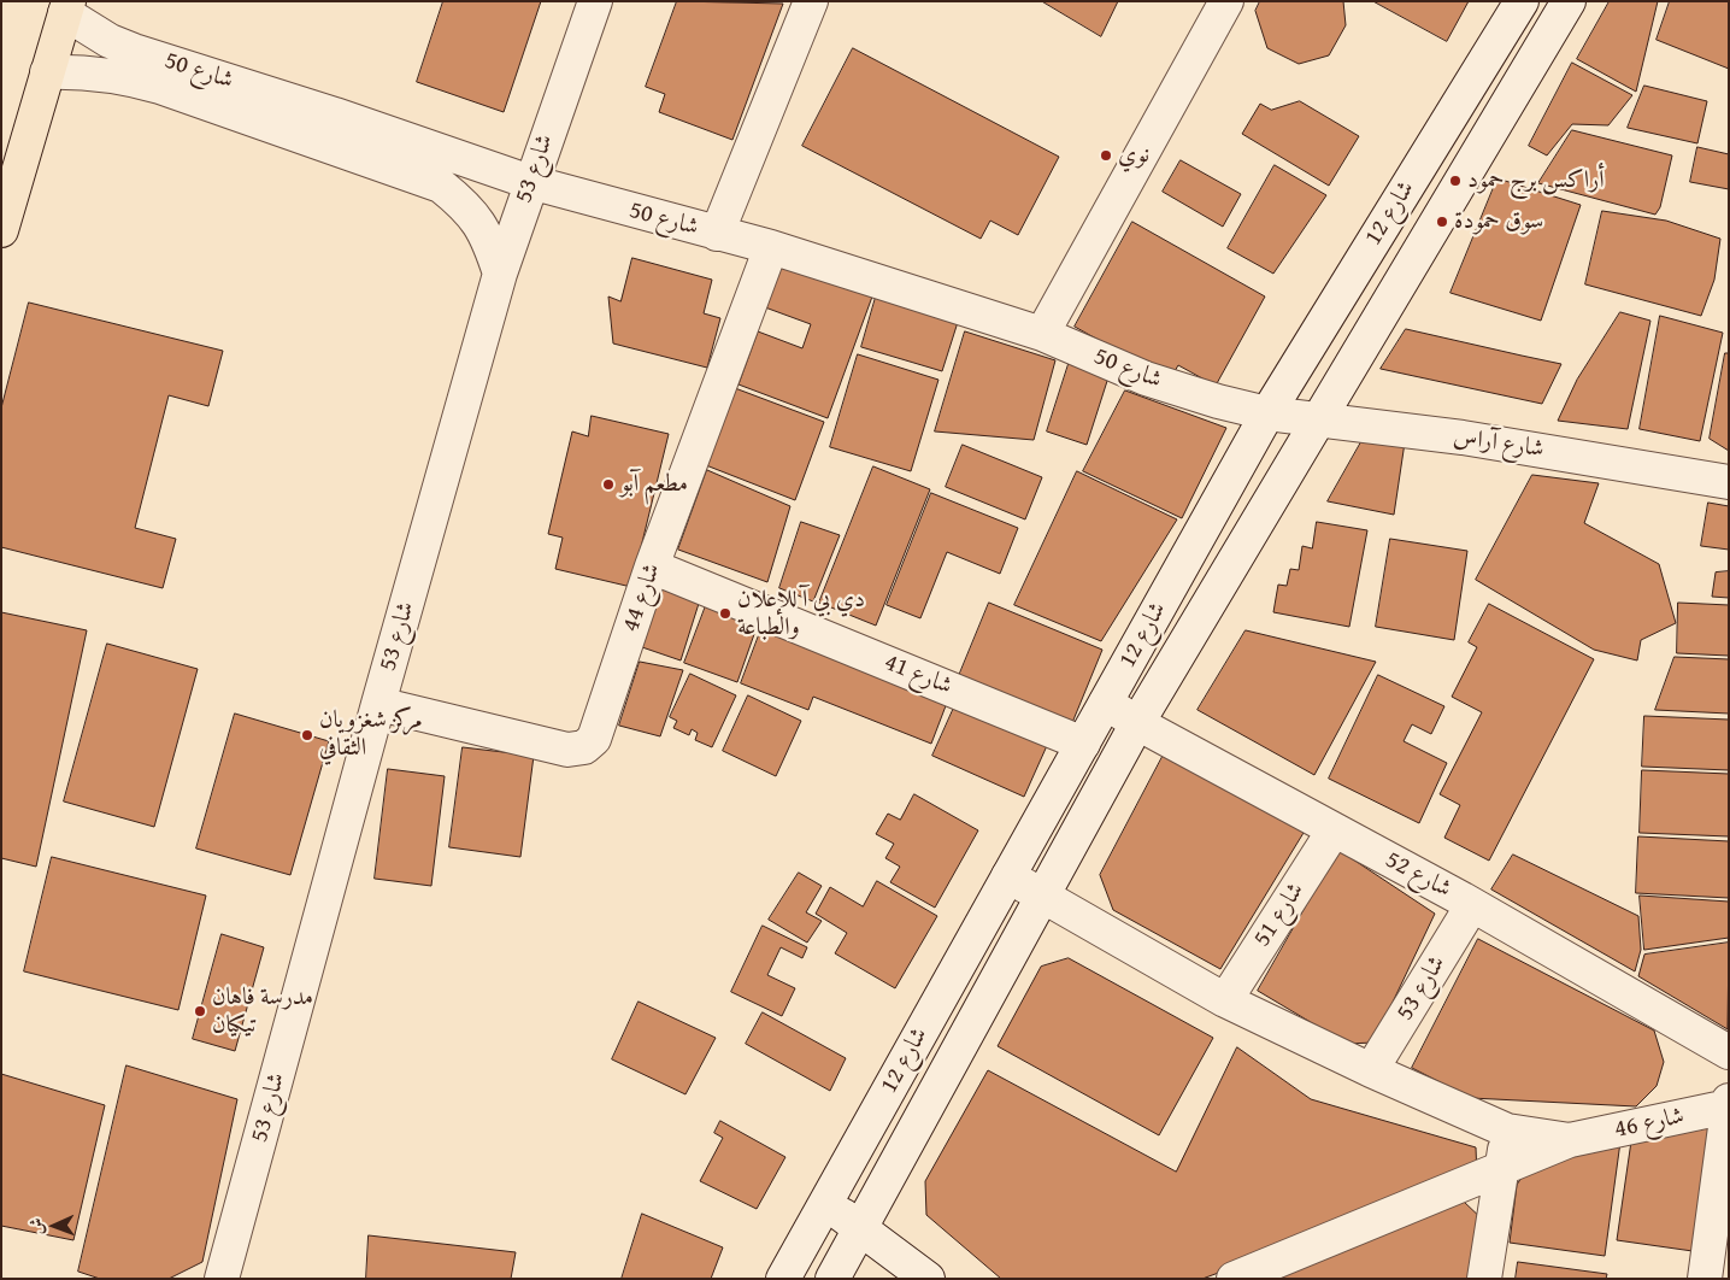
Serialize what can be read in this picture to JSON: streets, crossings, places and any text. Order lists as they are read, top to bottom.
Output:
{
  "streets": {
    "street": [
      "شارع 50",
      "شارع 53",
      "شارع 12",
      "شارع آراس",
      "شارع 44",
      "شارع 41",
      "شارع 52",
      "شارع 51",
      "شارع 46"
    ]
  },
  "crossings": [
    ["شارع 50", "شارع 53"],
    ["شارع 50", "شارع 12"],
    ["شارع 50", "شارع آراس"],
    ["شارع 50", "شارع 44"],
    ["شارع 53", "شارع 44"],
    ["شارع 53", "شارع 52"],
    ["شارع 12", "شارع آراس"],
    ["شارع 12", "شارع 41"],
    ["شارع 12", "شارع 52"],
    ["شارع 44", "شارع 41"],
    ["شارع 52", "شارع 51"]
  ],
  "places": [
    "نوي",
    "أراكس برج حمود",
    "سوق حمودة",
    "مطعم آبو",
    "دي بي آ للإعلان والطباعة",
    "مركز شغزويان الثقافي",
    "مدرسة فاهان تيكيان"
  ],
  "north": "left"
}
